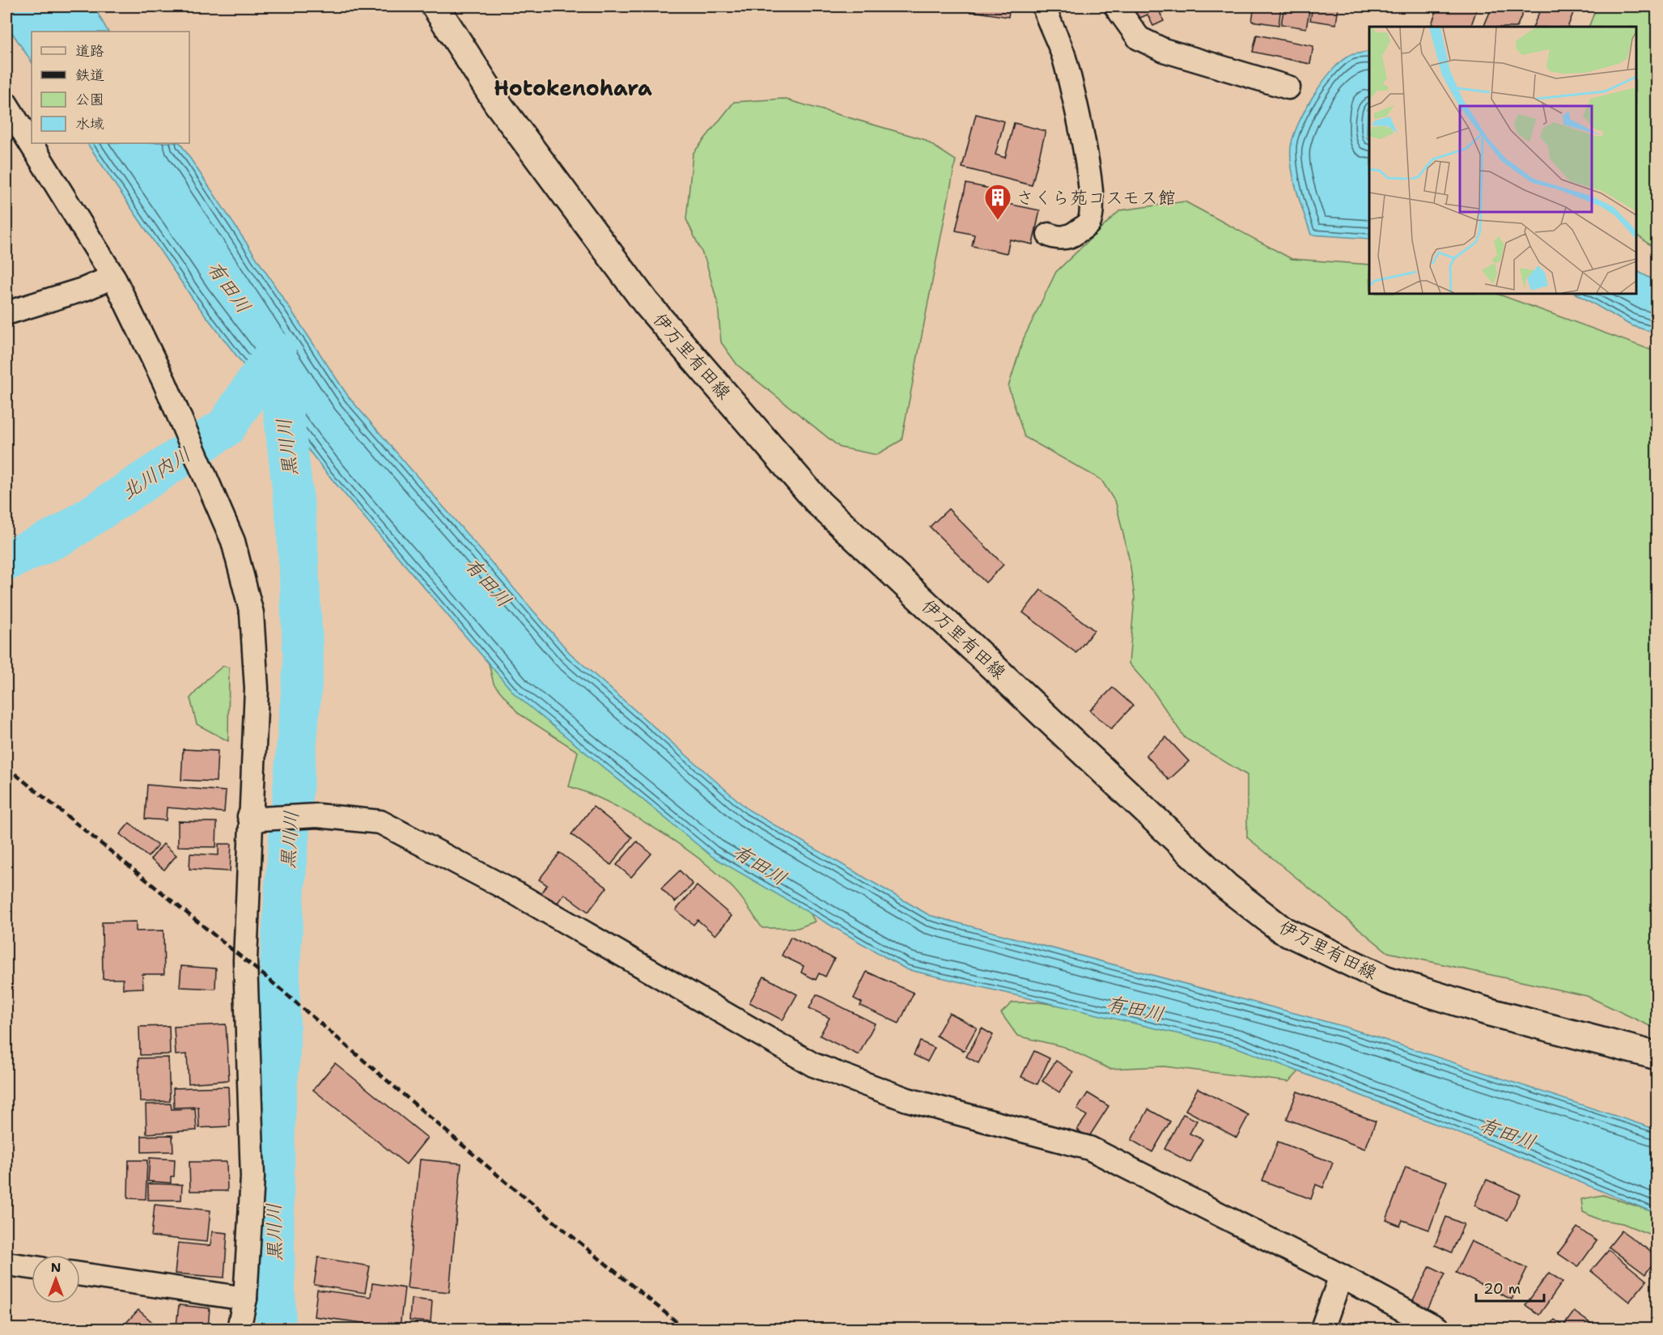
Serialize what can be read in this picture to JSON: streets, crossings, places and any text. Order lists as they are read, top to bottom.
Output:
{
  "streets": {
    "main road": ["伊万里有田線"]
  },
  "districts": ["Hotokenohara"],
  "water": ["有田川", "黒川川", "北川内川"],
  "places": {
    "building": ["さくら苑コスモス館"]
  },
  "legend": [
    "道路",
    "鉄道",
    "公園",
    "水域"
  ],
  "scale_bar": "20 m",
  "north": "top"
}
